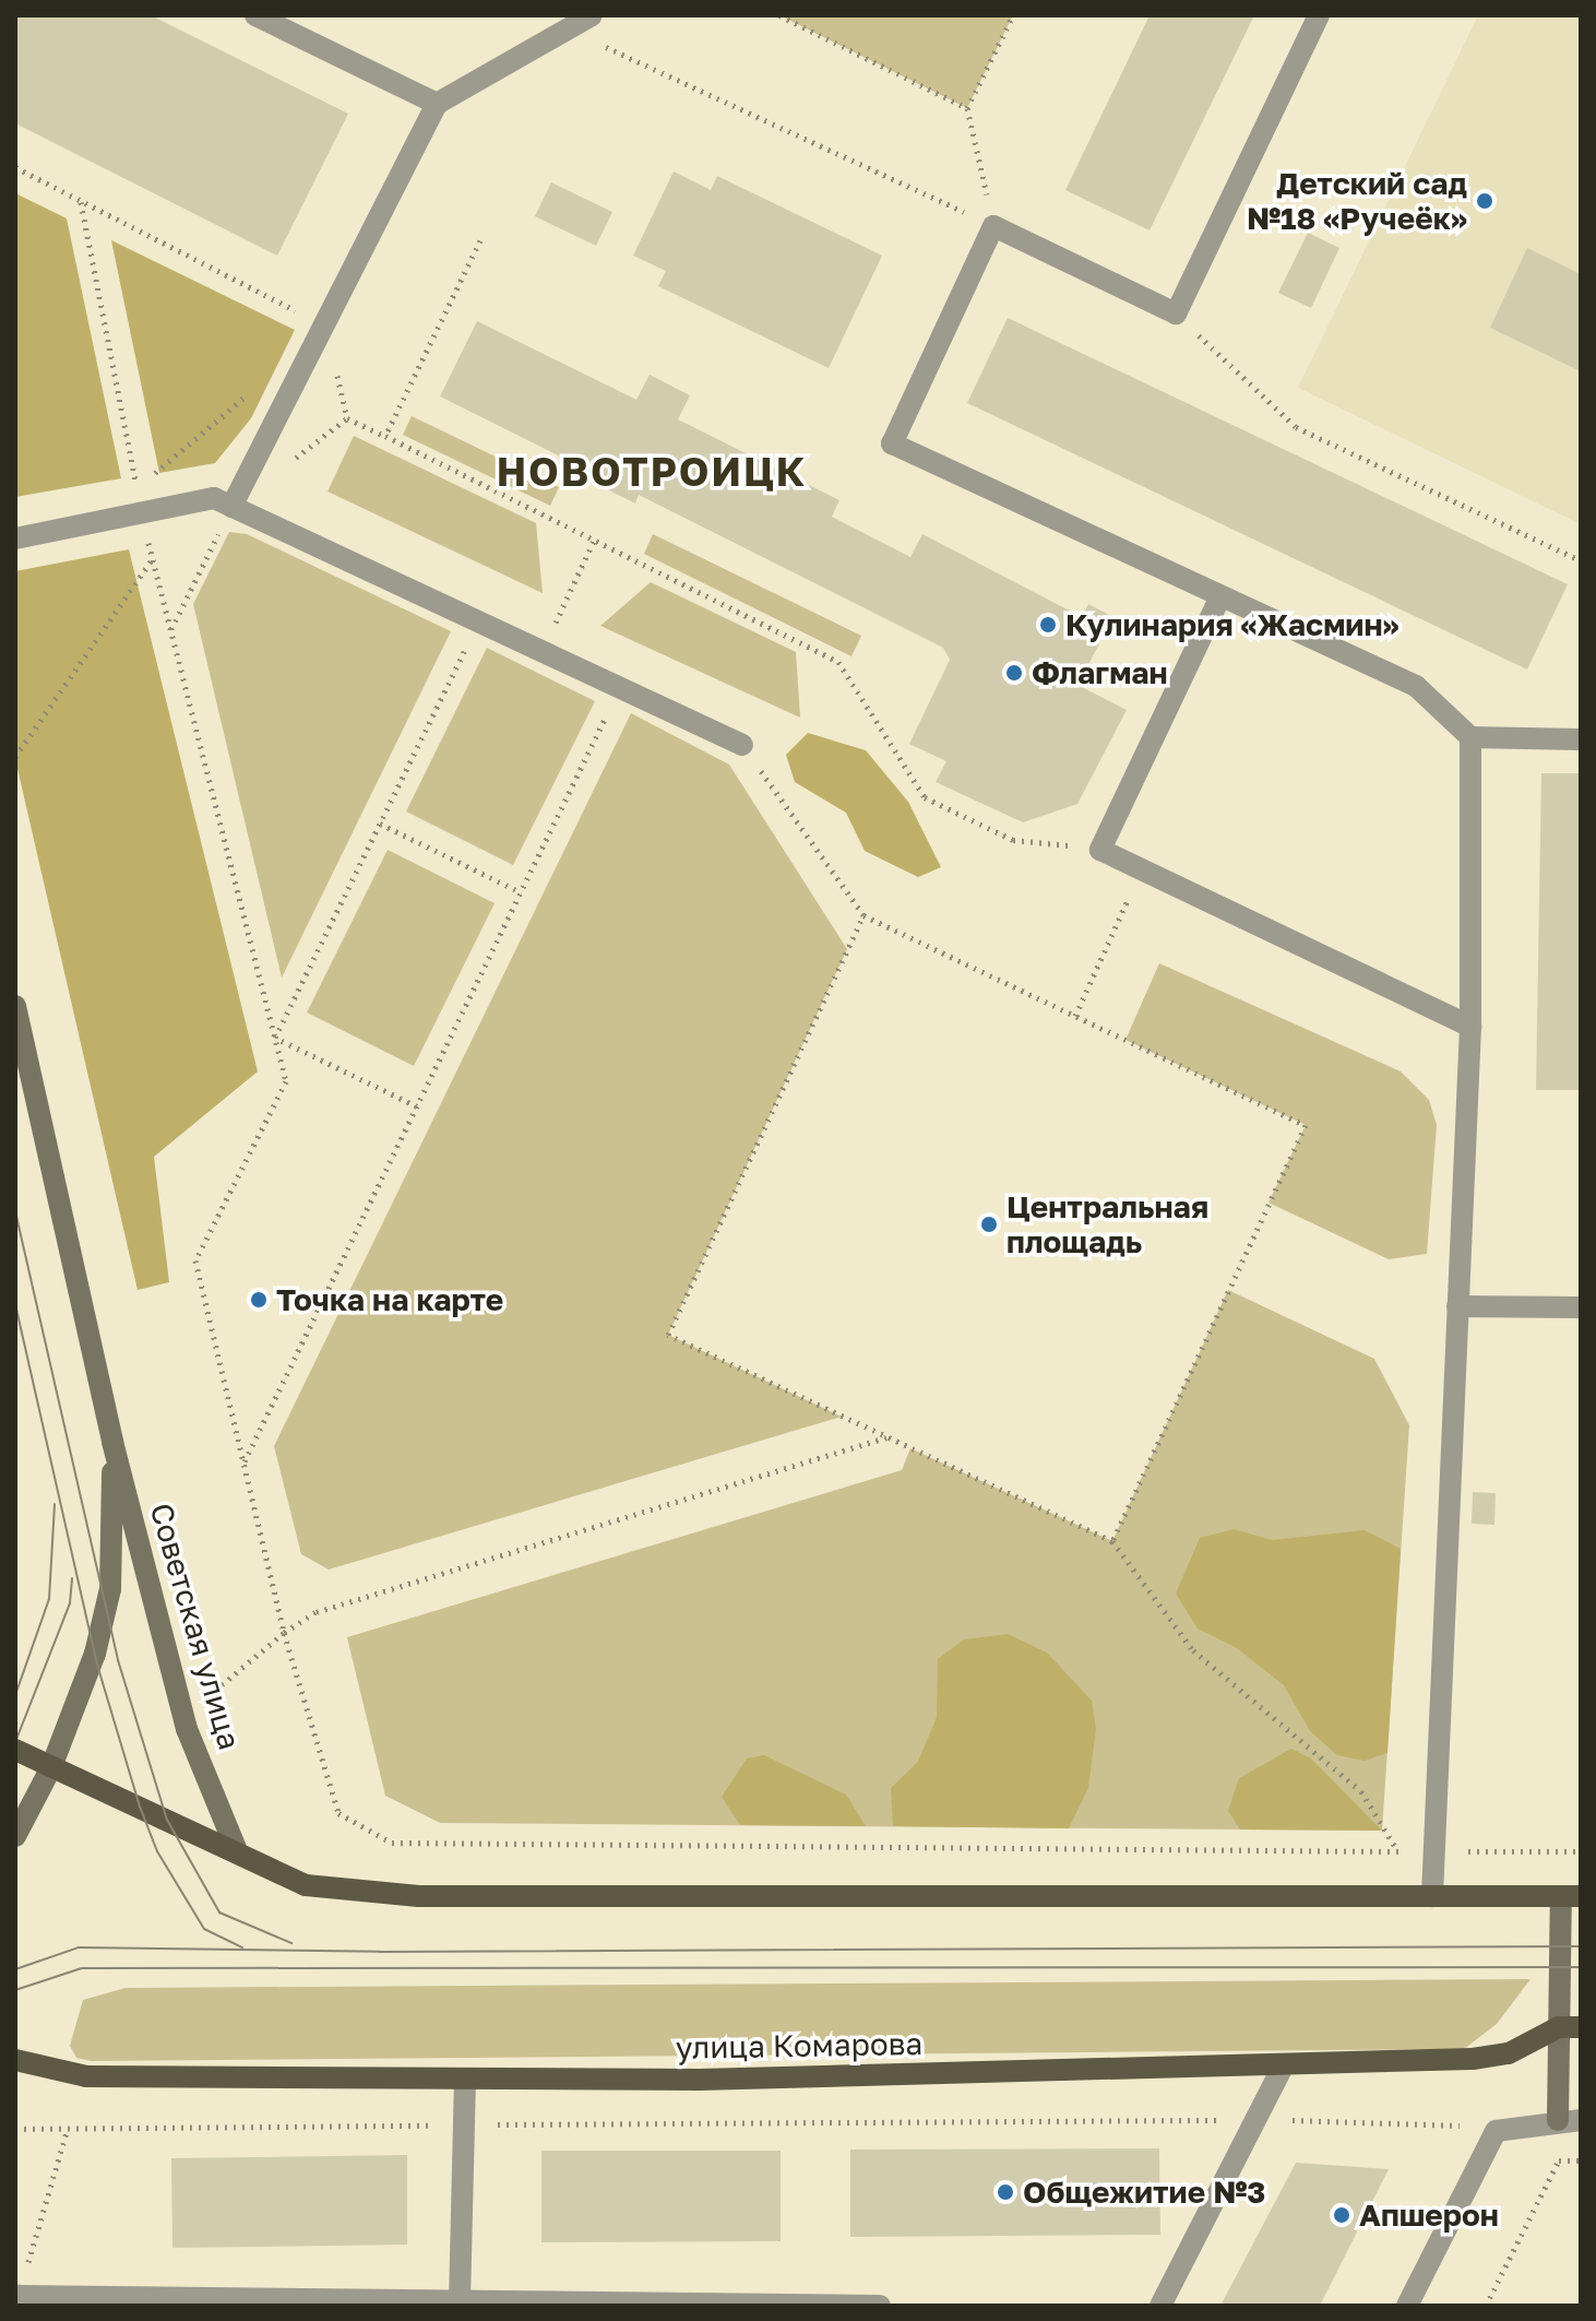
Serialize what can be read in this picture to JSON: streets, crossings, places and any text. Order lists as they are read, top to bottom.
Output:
{
  "streets": {
    "main road": ["Советская улица", "улица Комарова"]
  },
  "districts": ["НОВОТРОИЦК"],
  "places": [
    "Детский сад №18 «Ручеёк»",
    "Кулинария «Жасмин»",
    "Флагман",
    "Центральная площадь",
    "Точка на карте",
    "Общежитие №3",
    "Апшерон"
  ]
}
